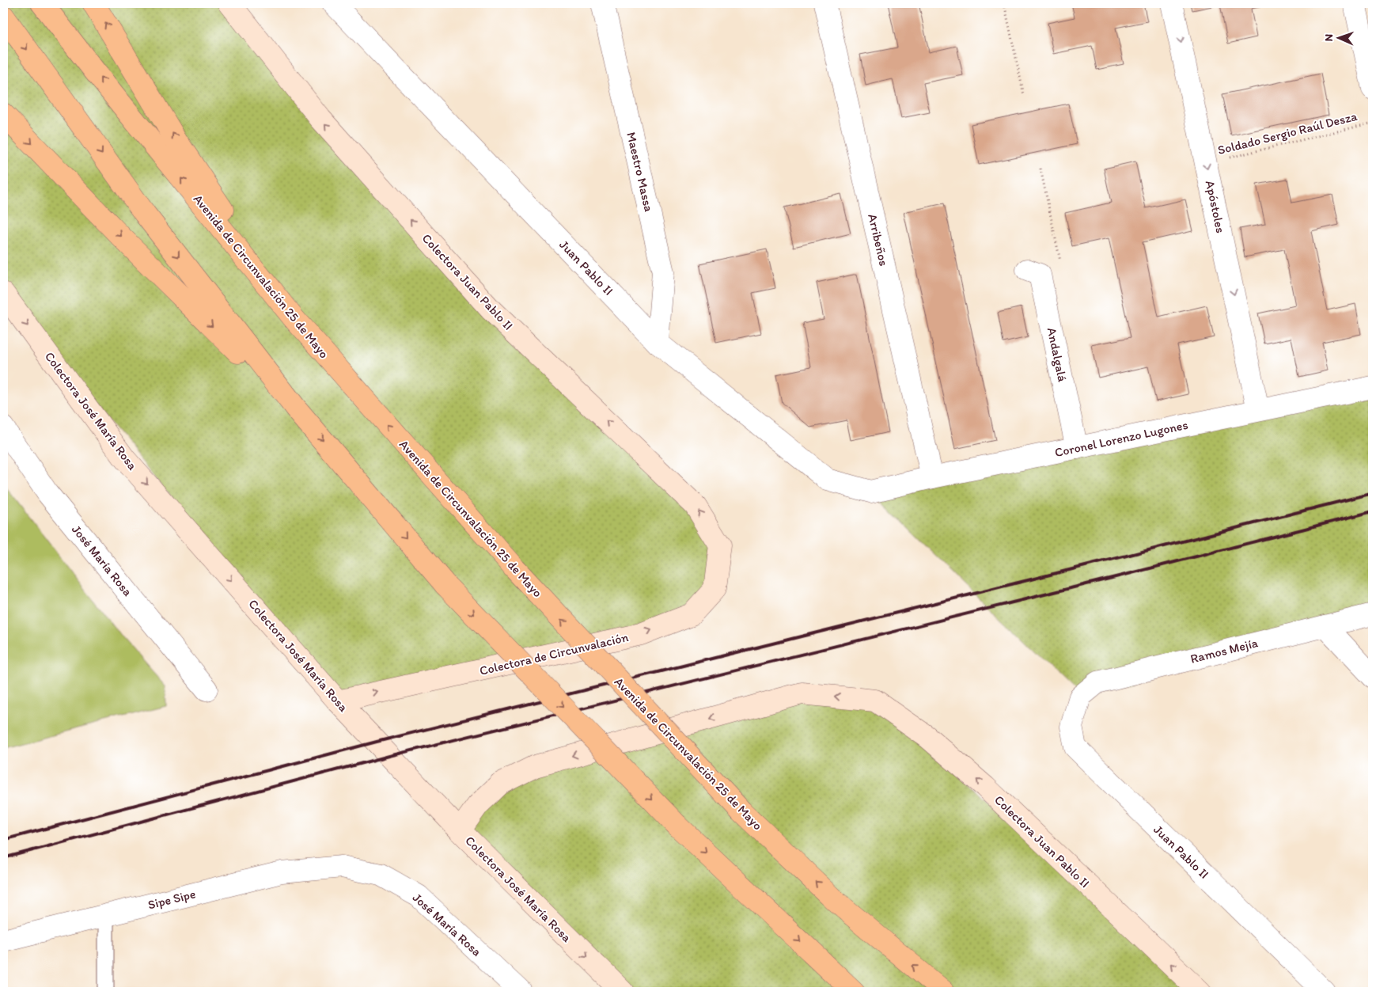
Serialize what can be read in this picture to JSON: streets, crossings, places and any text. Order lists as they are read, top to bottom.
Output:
{
  "streets": {
    "highway": ["Avenida de Circunvalación 25 de Mayo"],
    "main road": ["Colectora Juan Pablo II", "Colectora José María Rosa", "Colectora de Circunvalación"],
    "street": [
      "Maestro Massa",
      "Apóstoles",
      "Arribeños",
      "Juan Pablo II",
      "Andalgalá",
      "Coronel Lorenzo Lugones",
      "José María Rosa",
      "Ramos Mejía",
      "Sipe Sipe"
    ],
    "path": ["Soldado Sergio Raúl Desza"]
  },
  "crossings": [
    ["Soldado Sergio Raúl Desza", "Apóstoles"],
    ["Maestro Massa", "Juan Pablo II"],
    ["Apóstoles", "Coronel Lorenzo Lugones"],
    ["Arribeños", "Coronel Lorenzo Lugones"],
    ["Juan Pablo II", "Coronel Lorenzo Lugones"],
    ["Juan Pablo II", "Ramos Mejía"],
    ["Colectora Juan Pablo II", "Colectora José María Rosa"],
    ["Colectora Juan Pablo II", "Colectora de Circunvalación"],
    ["Andalgalá", "Coronel Lorenzo Lugones"],
    ["Colectora José María Rosa", "Colectora de Circunvalación"],
    ["José María Rosa", "Sipe Sipe"]
  ],
  "one_way": [
    "Apóstoles",
    "Colectora Juan Pablo II",
    "Colectora José María Rosa",
    "Colectora de Circunvalación"
  ],
  "north": "left"
}
